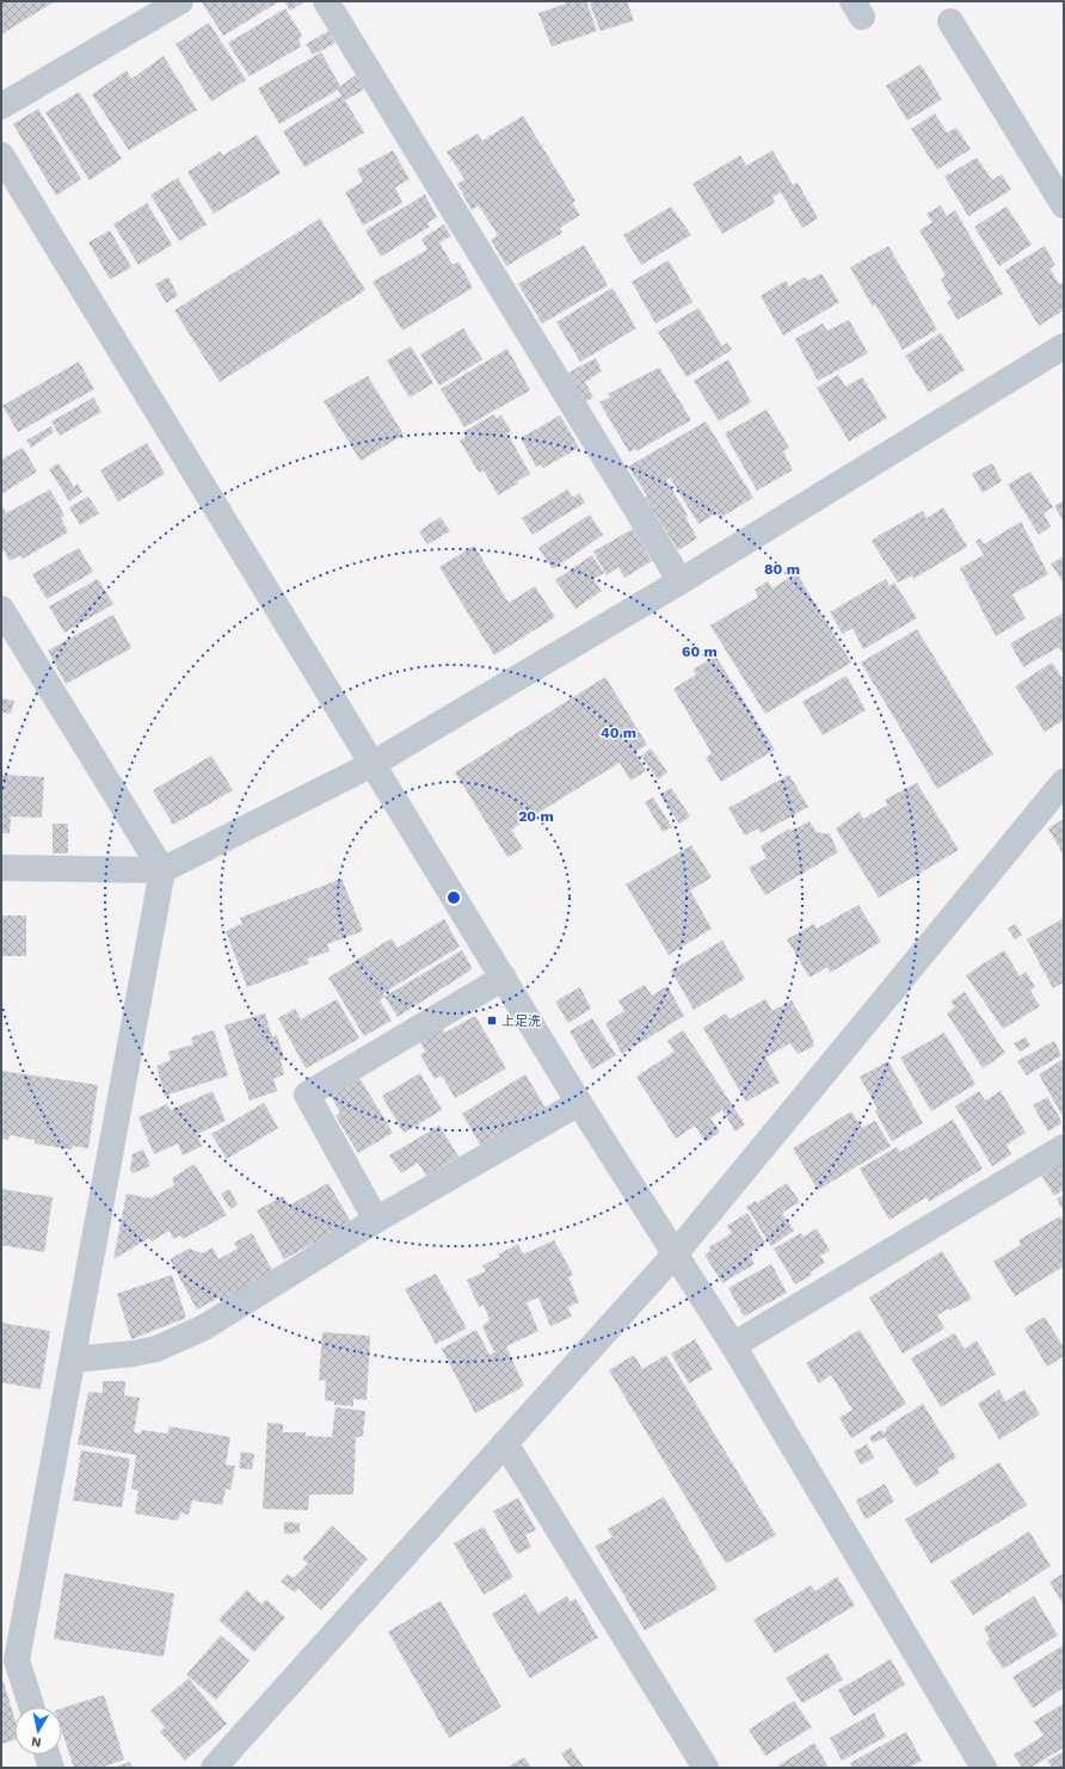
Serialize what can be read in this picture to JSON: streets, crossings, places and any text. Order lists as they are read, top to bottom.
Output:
{
  "places": {
    "transit": ["上足洗"]
  },
  "north": "bottom",
  "rings": [
    "80 m",
    "60 m",
    "40 m",
    "20 m"
  ]
}
